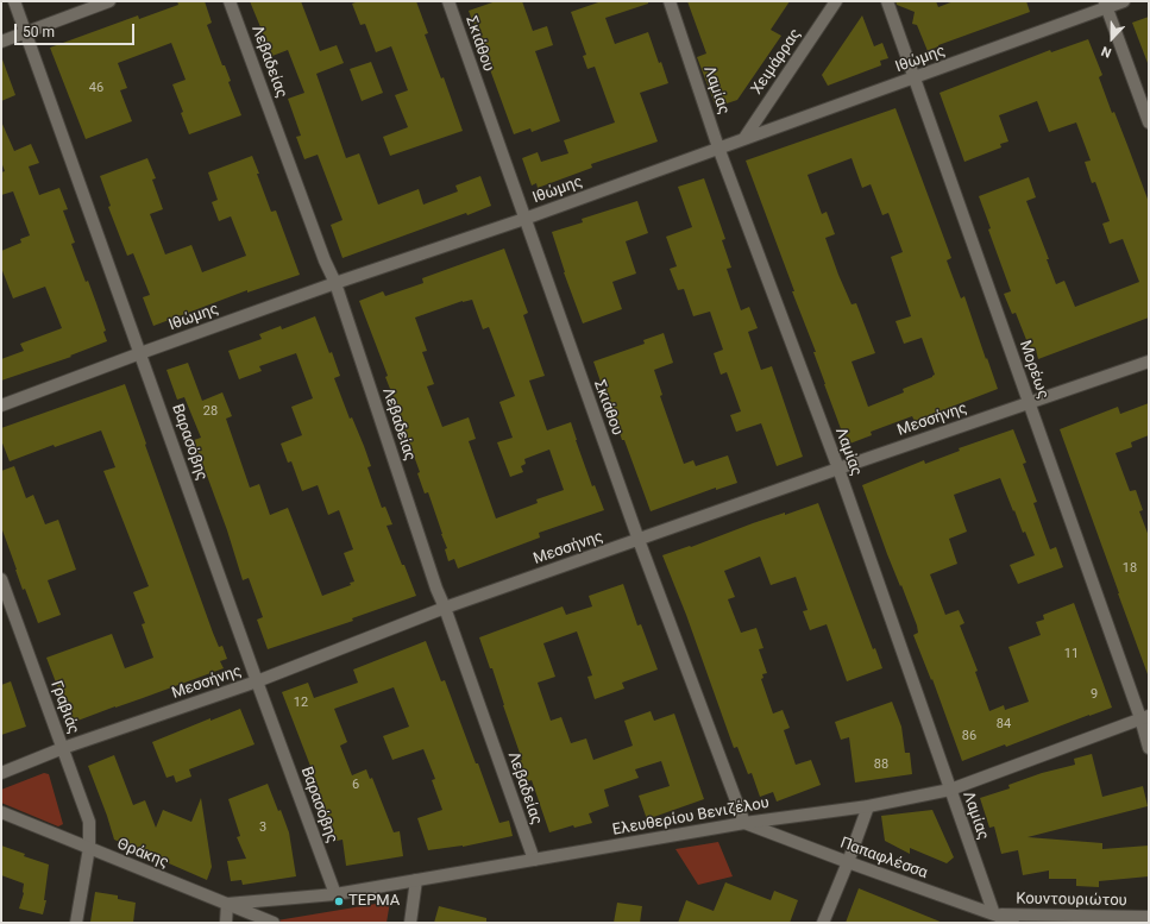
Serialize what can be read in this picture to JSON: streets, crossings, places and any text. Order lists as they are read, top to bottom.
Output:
{
  "streets": {
    "street": [
      "Σκιάθου",
      "Ιθώμης",
      "Λεβαδείας",
      "Χειμάρρας",
      "Λαμίας",
      "Μορέως",
      "Μεσσήνης",
      "Βαρασόβης",
      "Γραβιάς",
      "Ελευθερίου Βενιζέλου",
      "Θράκης",
      "Παπαφλέσσα",
      "Κουντουριώτου"
    ]
  },
  "crossings": [
    ["Σκιάθου", "Ιθώμης"],
    ["Σκιάθου", "Μεσσήνης"],
    ["Σκιάθου", "Ελευθερίου Βενιζέλου"],
    ["Σκιάθου", "Παπαφλέσσα"],
    ["Ιθώμης", "Λεβαδείας"],
    ["Ιθώμης", "Χειμάρρας"],
    ["Ιθώμης", "Λαμίας"],
    ["Ιθώμης", "Μορέως"],
    ["Ιθώμης", "Βαρασόβης"],
    ["Λεβαδείας", "Μεσσήνης"],
    ["Λεβαδείας", "Ελευθερίου Βενιζέλου"],
    ["Λαμίας", "Μεσσήνης"],
    ["Λαμίας", "Ελευθερίου Βενιζέλου"],
    ["Λαμίας", "Παπαφλέσσα"],
    ["Λαμίας", "Κουντουριώτου"],
    ["Μορέως", "Μεσσήνης"],
    ["Μορέως", "Ελευθερίου Βενιζέλου"],
    ["Μεσσήνης", "Βαρασόβης"],
    ["Μεσσήνης", "Γραβιάς"],
    ["Βαρασόβης", "Ελευθερίου Βενιζέλου"],
    ["Γραβιάς", "Θράκης"],
    ["Ελευθερίου Βενιζέλου", "Θράκης"],
    ["Ελευθερίου Βενιζέλου", "Παπαφλέσσα"],
    ["Παπαφλέσσα", "Κουντουριώτου"]
  ],
  "places": ["TΕΡΜΑ"],
  "house_numbers": [
    "46",
    "28",
    "18",
    "11",
    "9",
    "12",
    "84",
    "86",
    "88",
    "6",
    "3"
  ],
  "scale_bar": "50 m",
  "north": "bottom"
}
